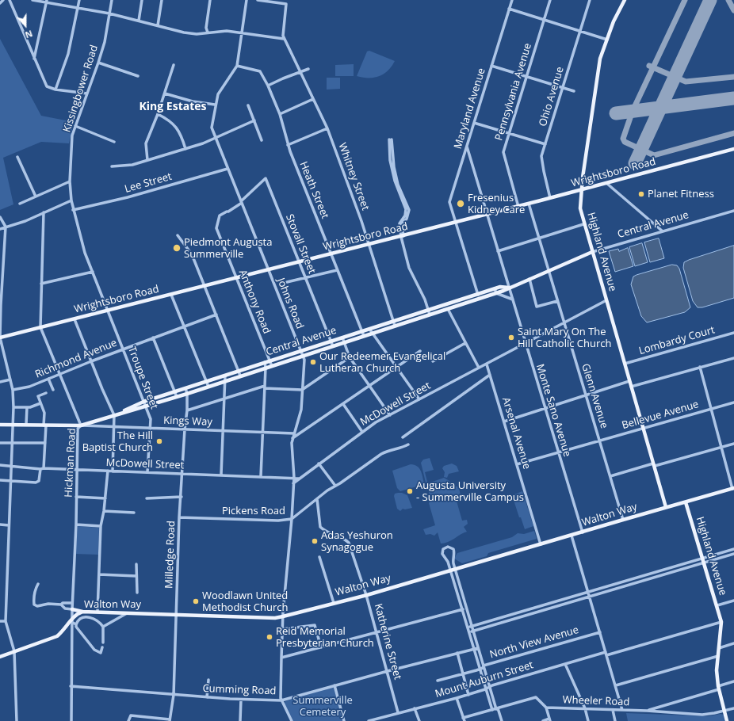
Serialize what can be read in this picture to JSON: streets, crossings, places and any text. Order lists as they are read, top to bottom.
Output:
{
  "streets": {
    "main road": [
      "Wrightsboro Road",
      "Central Avenue",
      "Highland Avenue",
      "Walton Way"
    ],
    "street": [
      "Kissingbower Road",
      "Pennsylvania Avenue",
      "Ohio Avenue",
      "Maryland Avenue",
      "Whitney Street",
      "Lee Street",
      "Heath Street",
      "Stovall Street",
      "Anthony Road",
      "Johns Road",
      "Lombardy Court",
      "Richmond Avenue",
      "Troupe Street",
      "Glenn Avenue",
      "McDowell Street",
      "Monte Sano Avenue",
      "Bellevue Avenue",
      "Kings Way",
      "Arsenal Avenue",
      "Hickman Road",
      "Pickens Road",
      "Milledge Road",
      "Katherine Street",
      "North View Avenue",
      "Mount Auburn Street",
      "Cumming Road",
      "Wheeler Road"
    ]
  },
  "crossings": [
    ["Kissingbower Road", "Wrightsboro Road"],
    ["Kissingbower Road", "Lee Street"],
    ["Kissingbower Road", "Troupe Street"],
    ["Pennsylvania Avenue", "Wrightsboro Road"],
    ["Ohio Avenue", "Wrightsboro Road"],
    ["Maryland Avenue", "Wrightsboro Road"],
    ["Maryland Avenue", "Central Avenue"],
    ["Maryland Avenue", "Monte Sano Avenue"],
    ["Wrightsboro Road", "Whitney Street"],
    ["Wrightsboro Road", "Heath Street"],
    ["Wrightsboro Road", "Stovall Street"],
    ["Wrightsboro Road", "Highland Avenue"],
    ["Wrightsboro Road", "Anthony Road"],
    ["Wrightsboro Road", "Johns Road"],
    ["Wrightsboro Road", "Troupe Street"],
    ["Wrightsboro Road", "Glenn Avenue"],
    ["Wrightsboro Road", "Monte Sano Avenue"],
    ["Wrightsboro Road", "Hickman Road"],
    ["Whitney Street", "Central Avenue"],
    ["Lee Street", "Johns Road"],
    ["Heath Street", "Central Avenue"],
    ["Heath Street", "Johns Road"],
    ["Central Avenue", "Stovall Street"],
    ["Central Avenue", "Highland Avenue"],
    ["Central Avenue", "Anthony Road"],
    ["Central Avenue", "Johns Road"],
    ["Central Avenue", "Troupe Street"],
    ["Central Avenue", "Glenn Avenue"],
    ["Central Avenue", "Monte Sano Avenue"],
    ["Central Avenue", "Kings Way"],
    ["Central Avenue", "Hickman Road"],
    ["Central Avenue", "Milledge Road"],
    ["Stovall Street", "Anthony Road"],
    ["Stovall Street", "Johns Road"],
    ["Highland Avenue", "Lombardy Court"],
    ["Highland Avenue", "McDowell Street"],
    ["Highland Avenue", "Bellevue Avenue"],
    ["Highland Avenue", "Walton Way"],
    ["Highland Avenue", "Mount Auburn Street"],
    ["Highland Avenue", "Wheeler Road"],
    ["Anthony Road", "Johns Road"],
    ["Johns Road", "McDowell Street"],
    ["Johns Road", "Kings Way"],
    ["Johns Road", "Pickens Road"],
    ["Johns Road", "Walton Way"],
    ["Johns Road", "Cumming Road"],
    ["Richmond Avenue", "Troupe Street"],
    ["Richmond Avenue", "Hickman Road"],
    ["Troupe Street", "McDowell Street"],
    ["Troupe Street", "Kings Way"],
    ["Glenn Avenue", "McDowell Street"],
    ["Glenn Avenue", "Bellevue Avenue"],
    ["Glenn Avenue", "Walton Way"],
    ["McDowell Street", "Monte Sano Avenue"],
    ["McDowell Street", "Arsenal Avenue"],
    ["McDowell Street", "Hickman Road"],
    ["McDowell Street", "Milledge Road"],
    ["Monte Sano Avenue", "Bellevue Avenue"],
    ["Monte Sano Avenue", "Walton Way"],
    ["Bellevue Avenue", "Arsenal Avenue"],
    ["Kings Way", "Hickman Road"],
    ["Kings Way", "Milledge Road"],
    ["Arsenal Avenue", "Walton Way"],
    ["Hickman Road", "Walton Way"],
    ["Hickman Road", "Cumming Road"],
    ["Pickens Road", "Milledge Road"],
    ["Pickens Road", "Katherine Street"],
    ["Walton Way", "Milledge Road"],
    ["Walton Way", "Katherine Street"],
    ["Milledge Road", "Cumming Road"],
    ["Katherine Street", "Mount Auburn Street"],
    ["Katherine Street", "Cumming Road"]
  ],
  "districts": ["King Estates"],
  "parks": ["Summerville Cemetery"],
  "places": [
    "Planet Fitness",
    "Fresenius Kidney Care",
    "Piedmont Augusta Summerville",
    "Saint Mary On The Hill Catholic Church",
    "Our Redeemer Evangelical Lutheran Church",
    "The Hill Baptist Church",
    "Augusta University - Summerville Campus",
    "Adas Yeshuron Synagogue",
    "Woodlawn United Methodist Church",
    "Reid Memorial Presbyterian Church"
  ],
  "north": "bottom"
}
